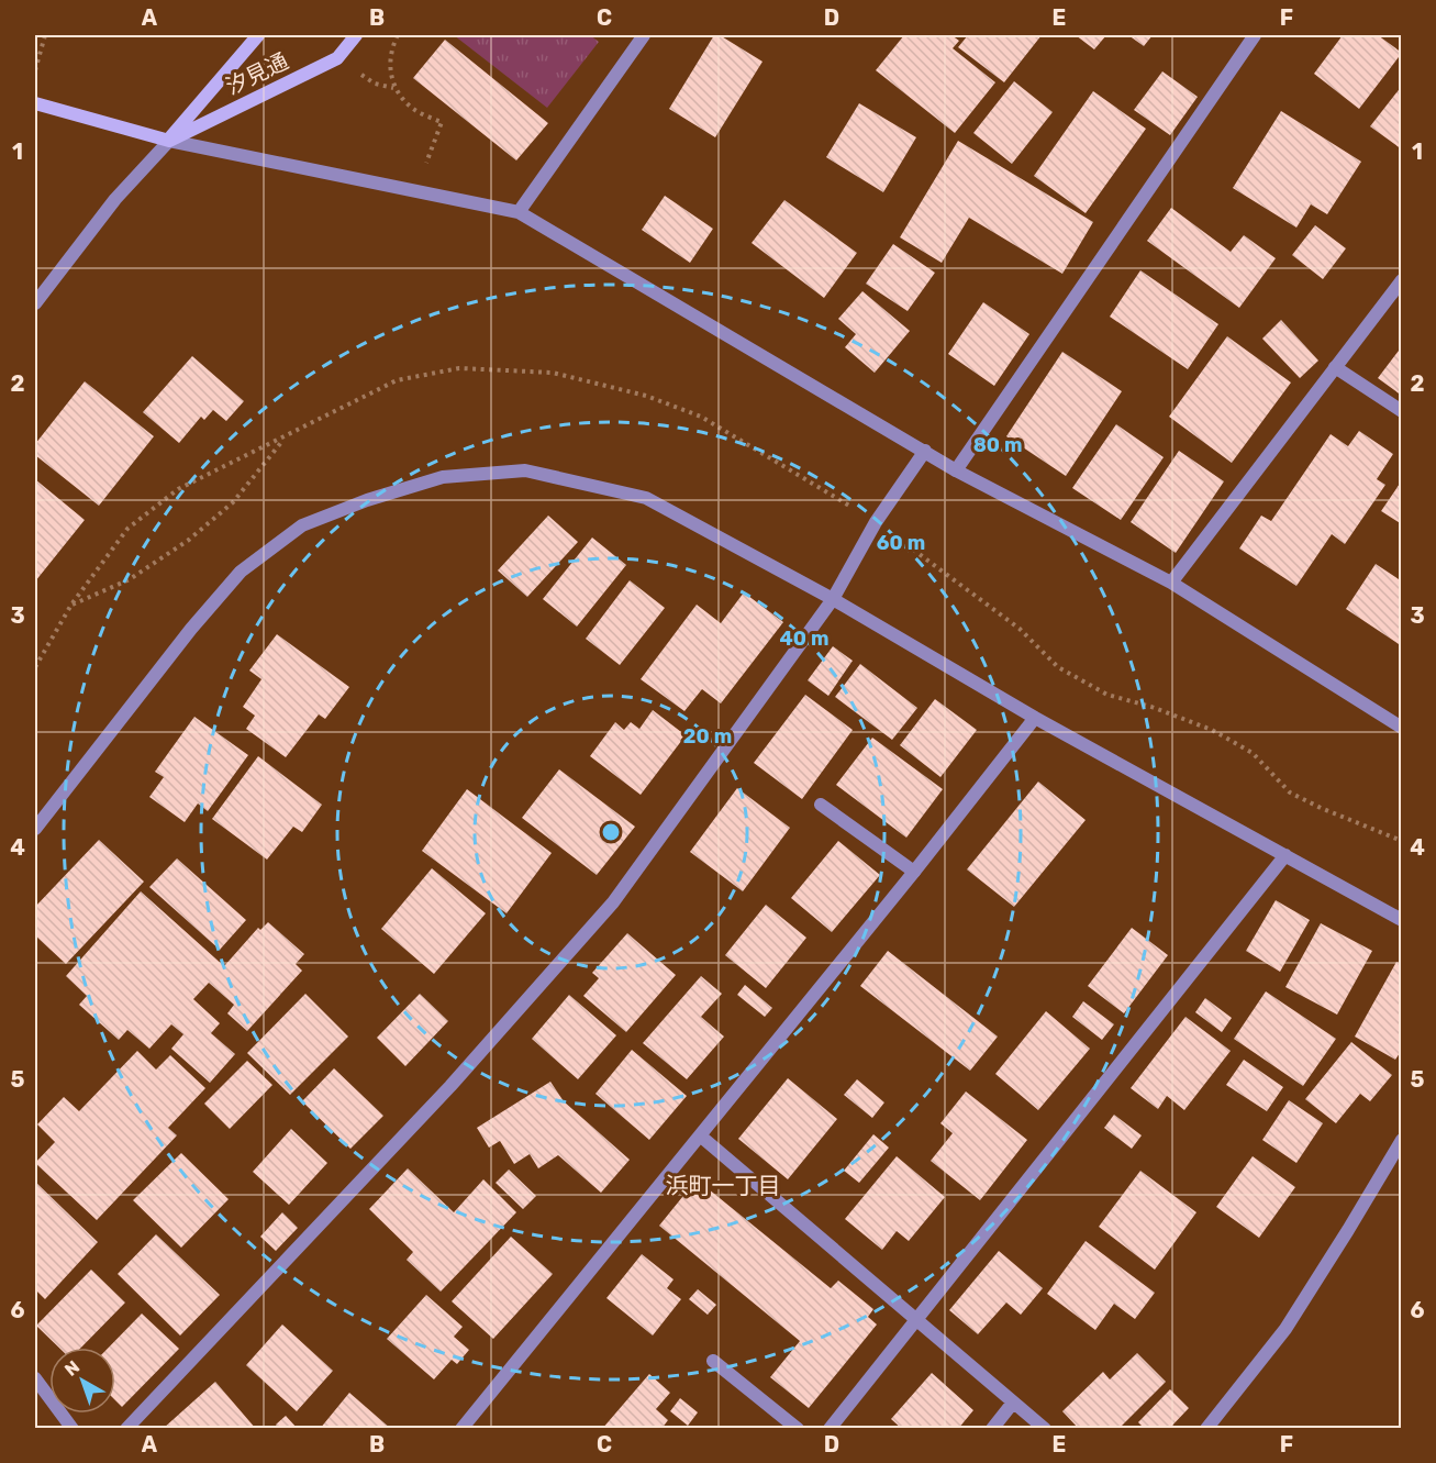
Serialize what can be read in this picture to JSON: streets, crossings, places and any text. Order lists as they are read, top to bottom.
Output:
{
  "streets": {
    "street": ["汐見通"]
  },
  "districts": ["浜町一丁目"],
  "north": "top left",
  "grid": {
    "columns": [
      "A",
      "B",
      "C",
      "D",
      "E",
      "F"
    ],
    "rows": [
      "1",
      "2",
      "3",
      "4",
      "5",
      "6"
    ]
  },
  "rings": [
    "80 m",
    "60 m",
    "40 m",
    "20 m"
  ]
}
